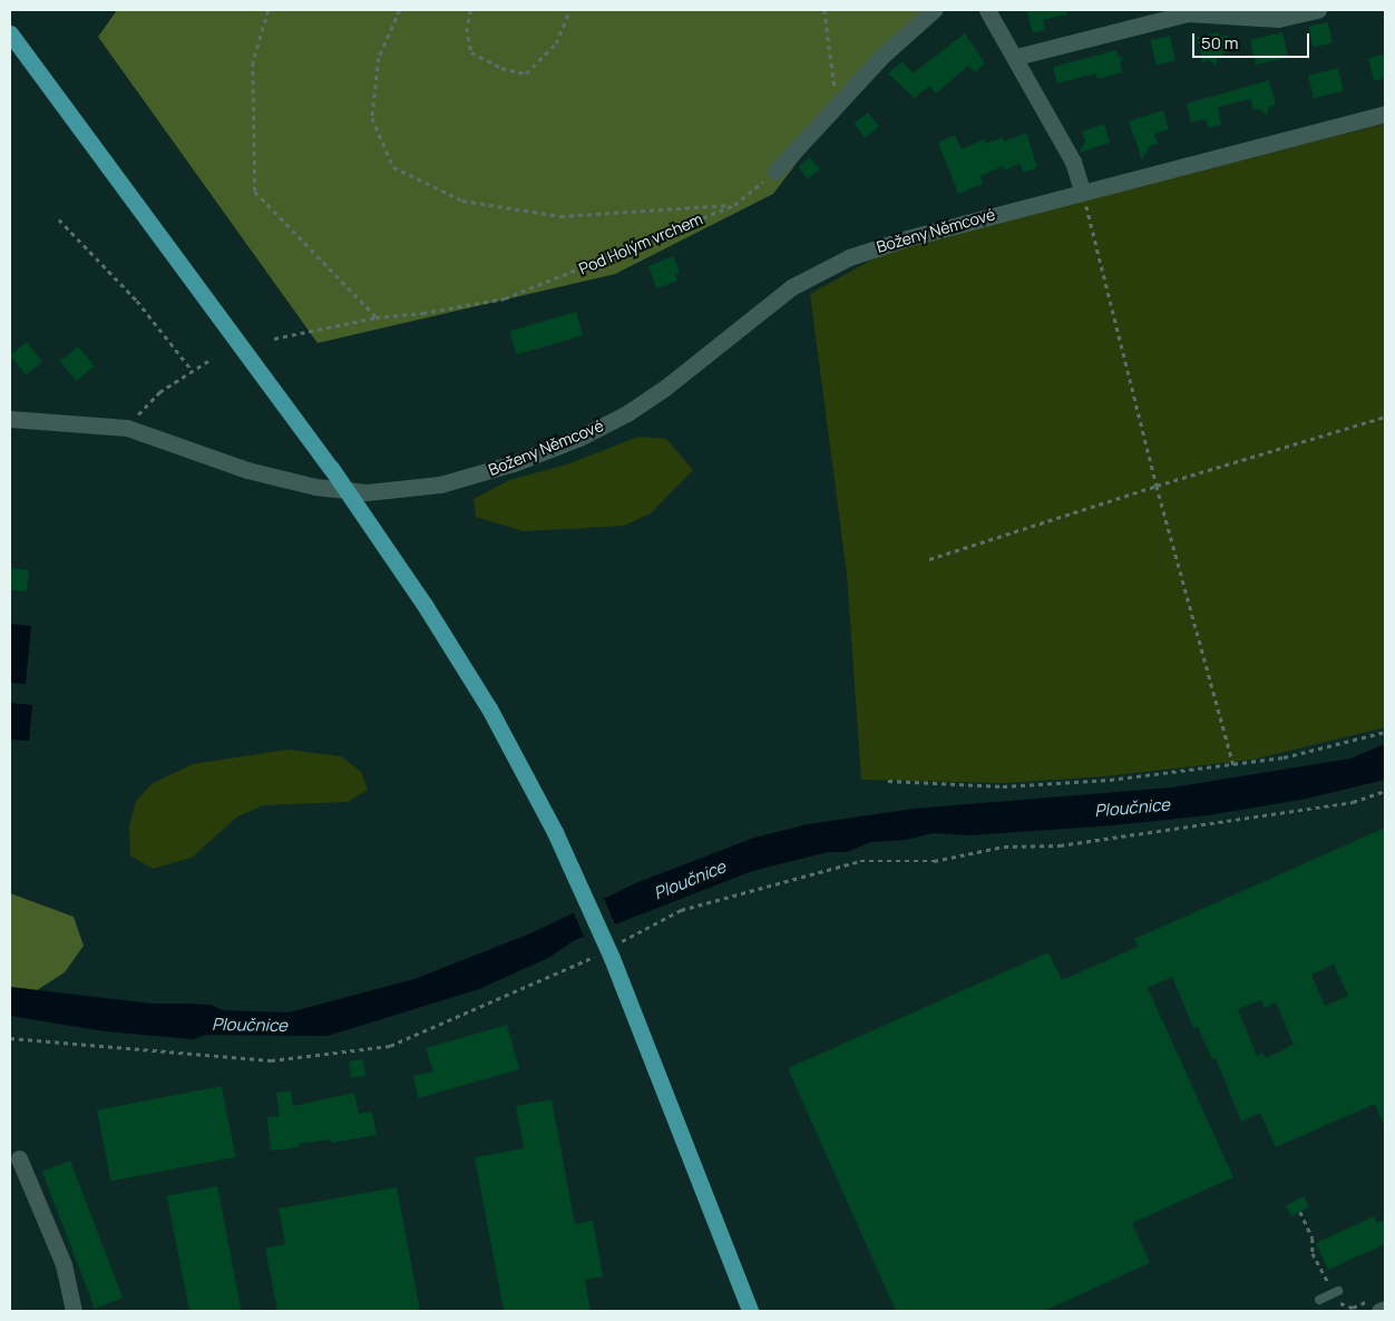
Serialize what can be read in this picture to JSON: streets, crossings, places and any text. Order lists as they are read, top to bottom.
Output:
{
  "streets": {
    "street": ["Boženy Němcové"],
    "path": ["Pod Holým vrchem"]
  },
  "water": ["Ploučnice"],
  "scale_bar": "50 m"
}
